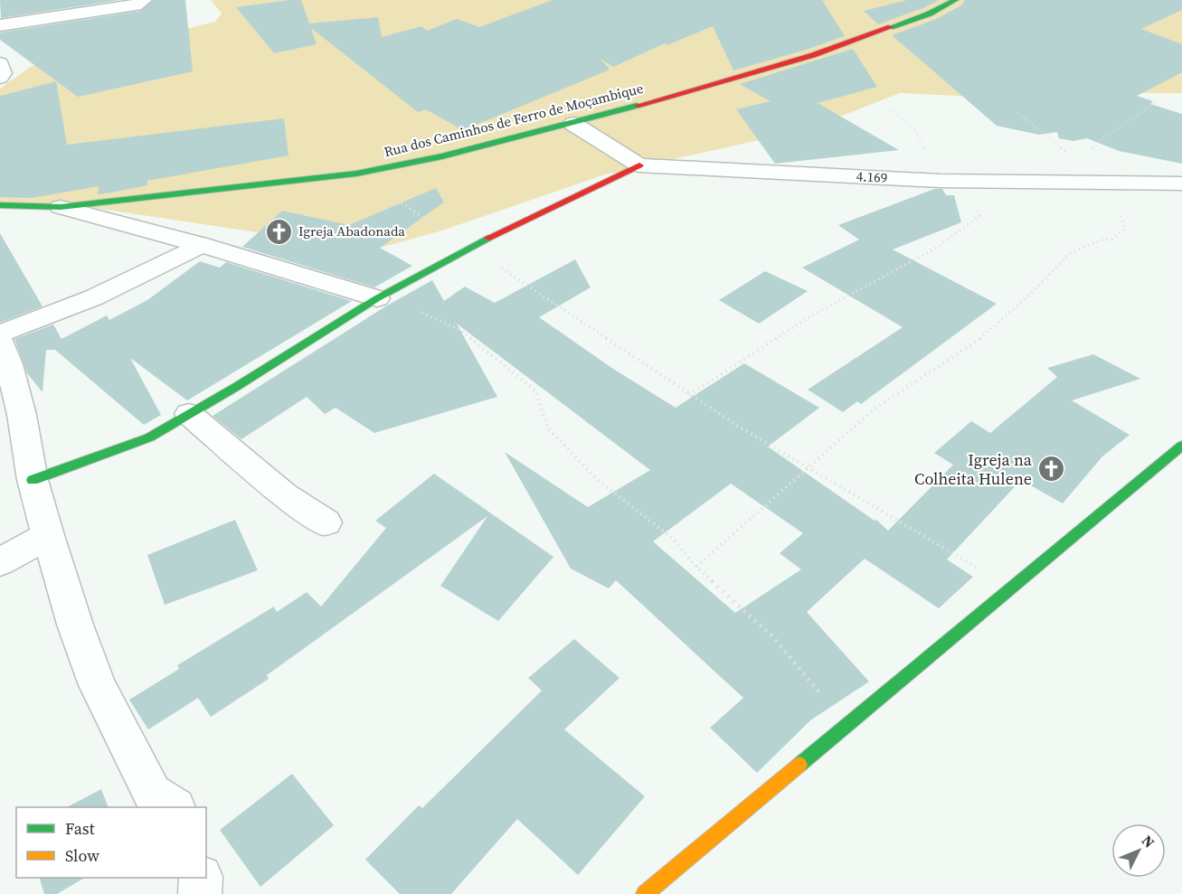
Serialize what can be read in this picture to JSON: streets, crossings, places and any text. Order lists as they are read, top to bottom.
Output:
{
  "streets": {
    "street": ["Rua dos Caminhos de Ferro de Moçambique", "4.169"]
  },
  "crossings": [
    ["Rua dos Caminhos de Ferro de Moçambique", "4.169"]
  ],
  "places": {
    "church": ["Igreja Abadonada", "Igreja na Colheita Hulene"]
  },
  "legend": ["Fast", "Slow"],
  "north": "top right"
}
